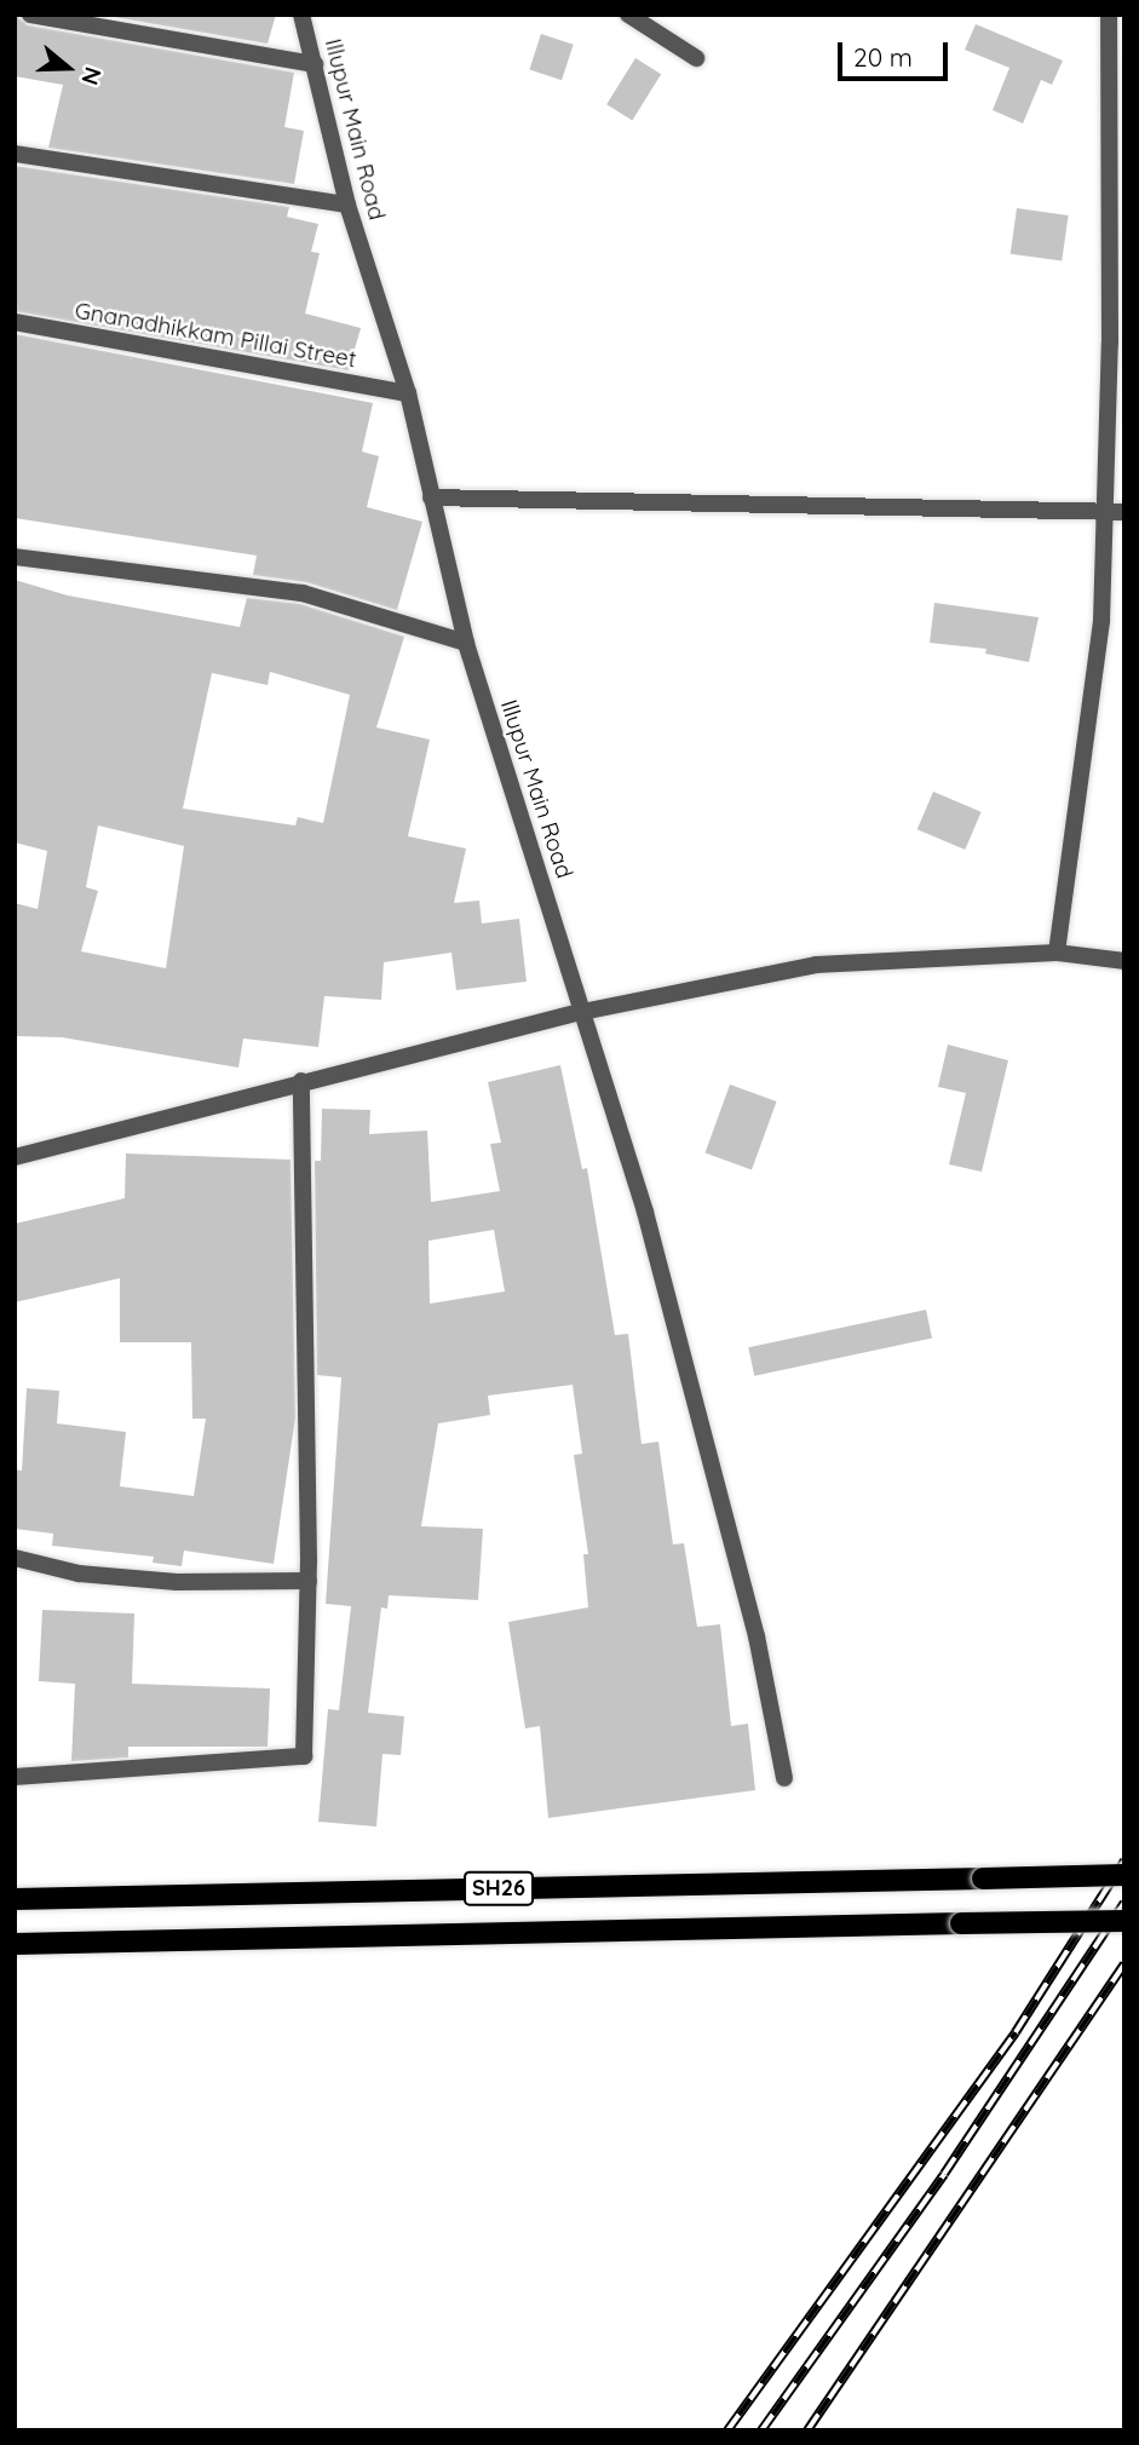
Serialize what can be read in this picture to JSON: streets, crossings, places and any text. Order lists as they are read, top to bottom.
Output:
{
  "streets": {
    "main road": ["SH26"],
    "street": ["Illupur Main Road", "Gnanadhikkam Pillai Street"]
  },
  "crossings": [
    ["Illupur Main Road", "Gnanadhikkam Pillai Street"]
  ],
  "scale_bar": "20 m",
  "north": "right"
}
